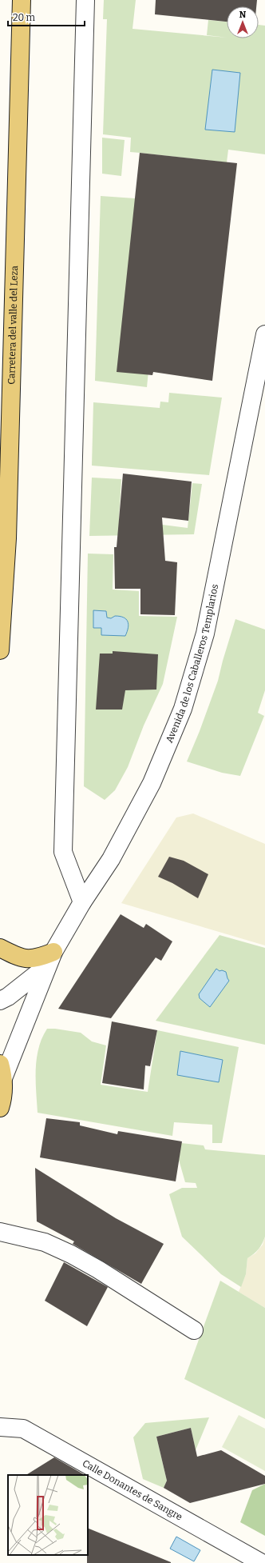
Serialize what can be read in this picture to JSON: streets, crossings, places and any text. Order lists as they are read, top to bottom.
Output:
{
  "streets": {
    "main road": ["Carretera del valle del Leza"],
    "street": ["Avenida de los Caballeros Templarios", "Calle Donantes de Sangre"]
  },
  "scale_bar": "20 m",
  "north": "top"
}
